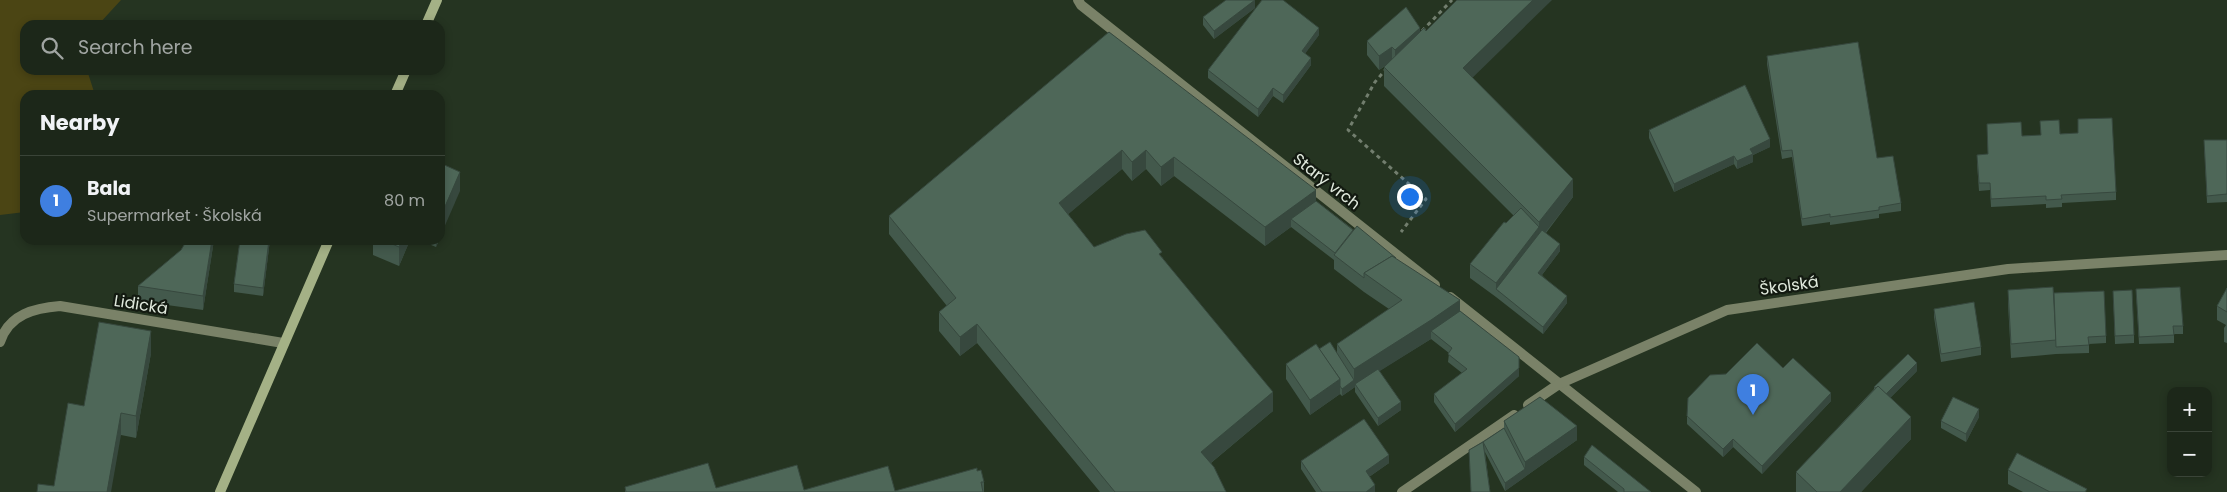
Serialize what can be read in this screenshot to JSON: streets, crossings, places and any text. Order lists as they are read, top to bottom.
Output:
{
  "streets": {
    "street": ["Starý vrch", "Školská", "Lidická"]
  },
  "crossings": [
    ["Starý vrch", "Školská"]
  ],
  "page": {
    "search": "Search here",
    "heading": "Nearby",
    "list": [
      {
        "mark": "1",
        "name": "Bala",
        "note": "Supermarket · Školská",
        "value": "80 m"
      }
    ],
    "pins": "1",
    "map_buttons": ["+", "−"]
  }
}
